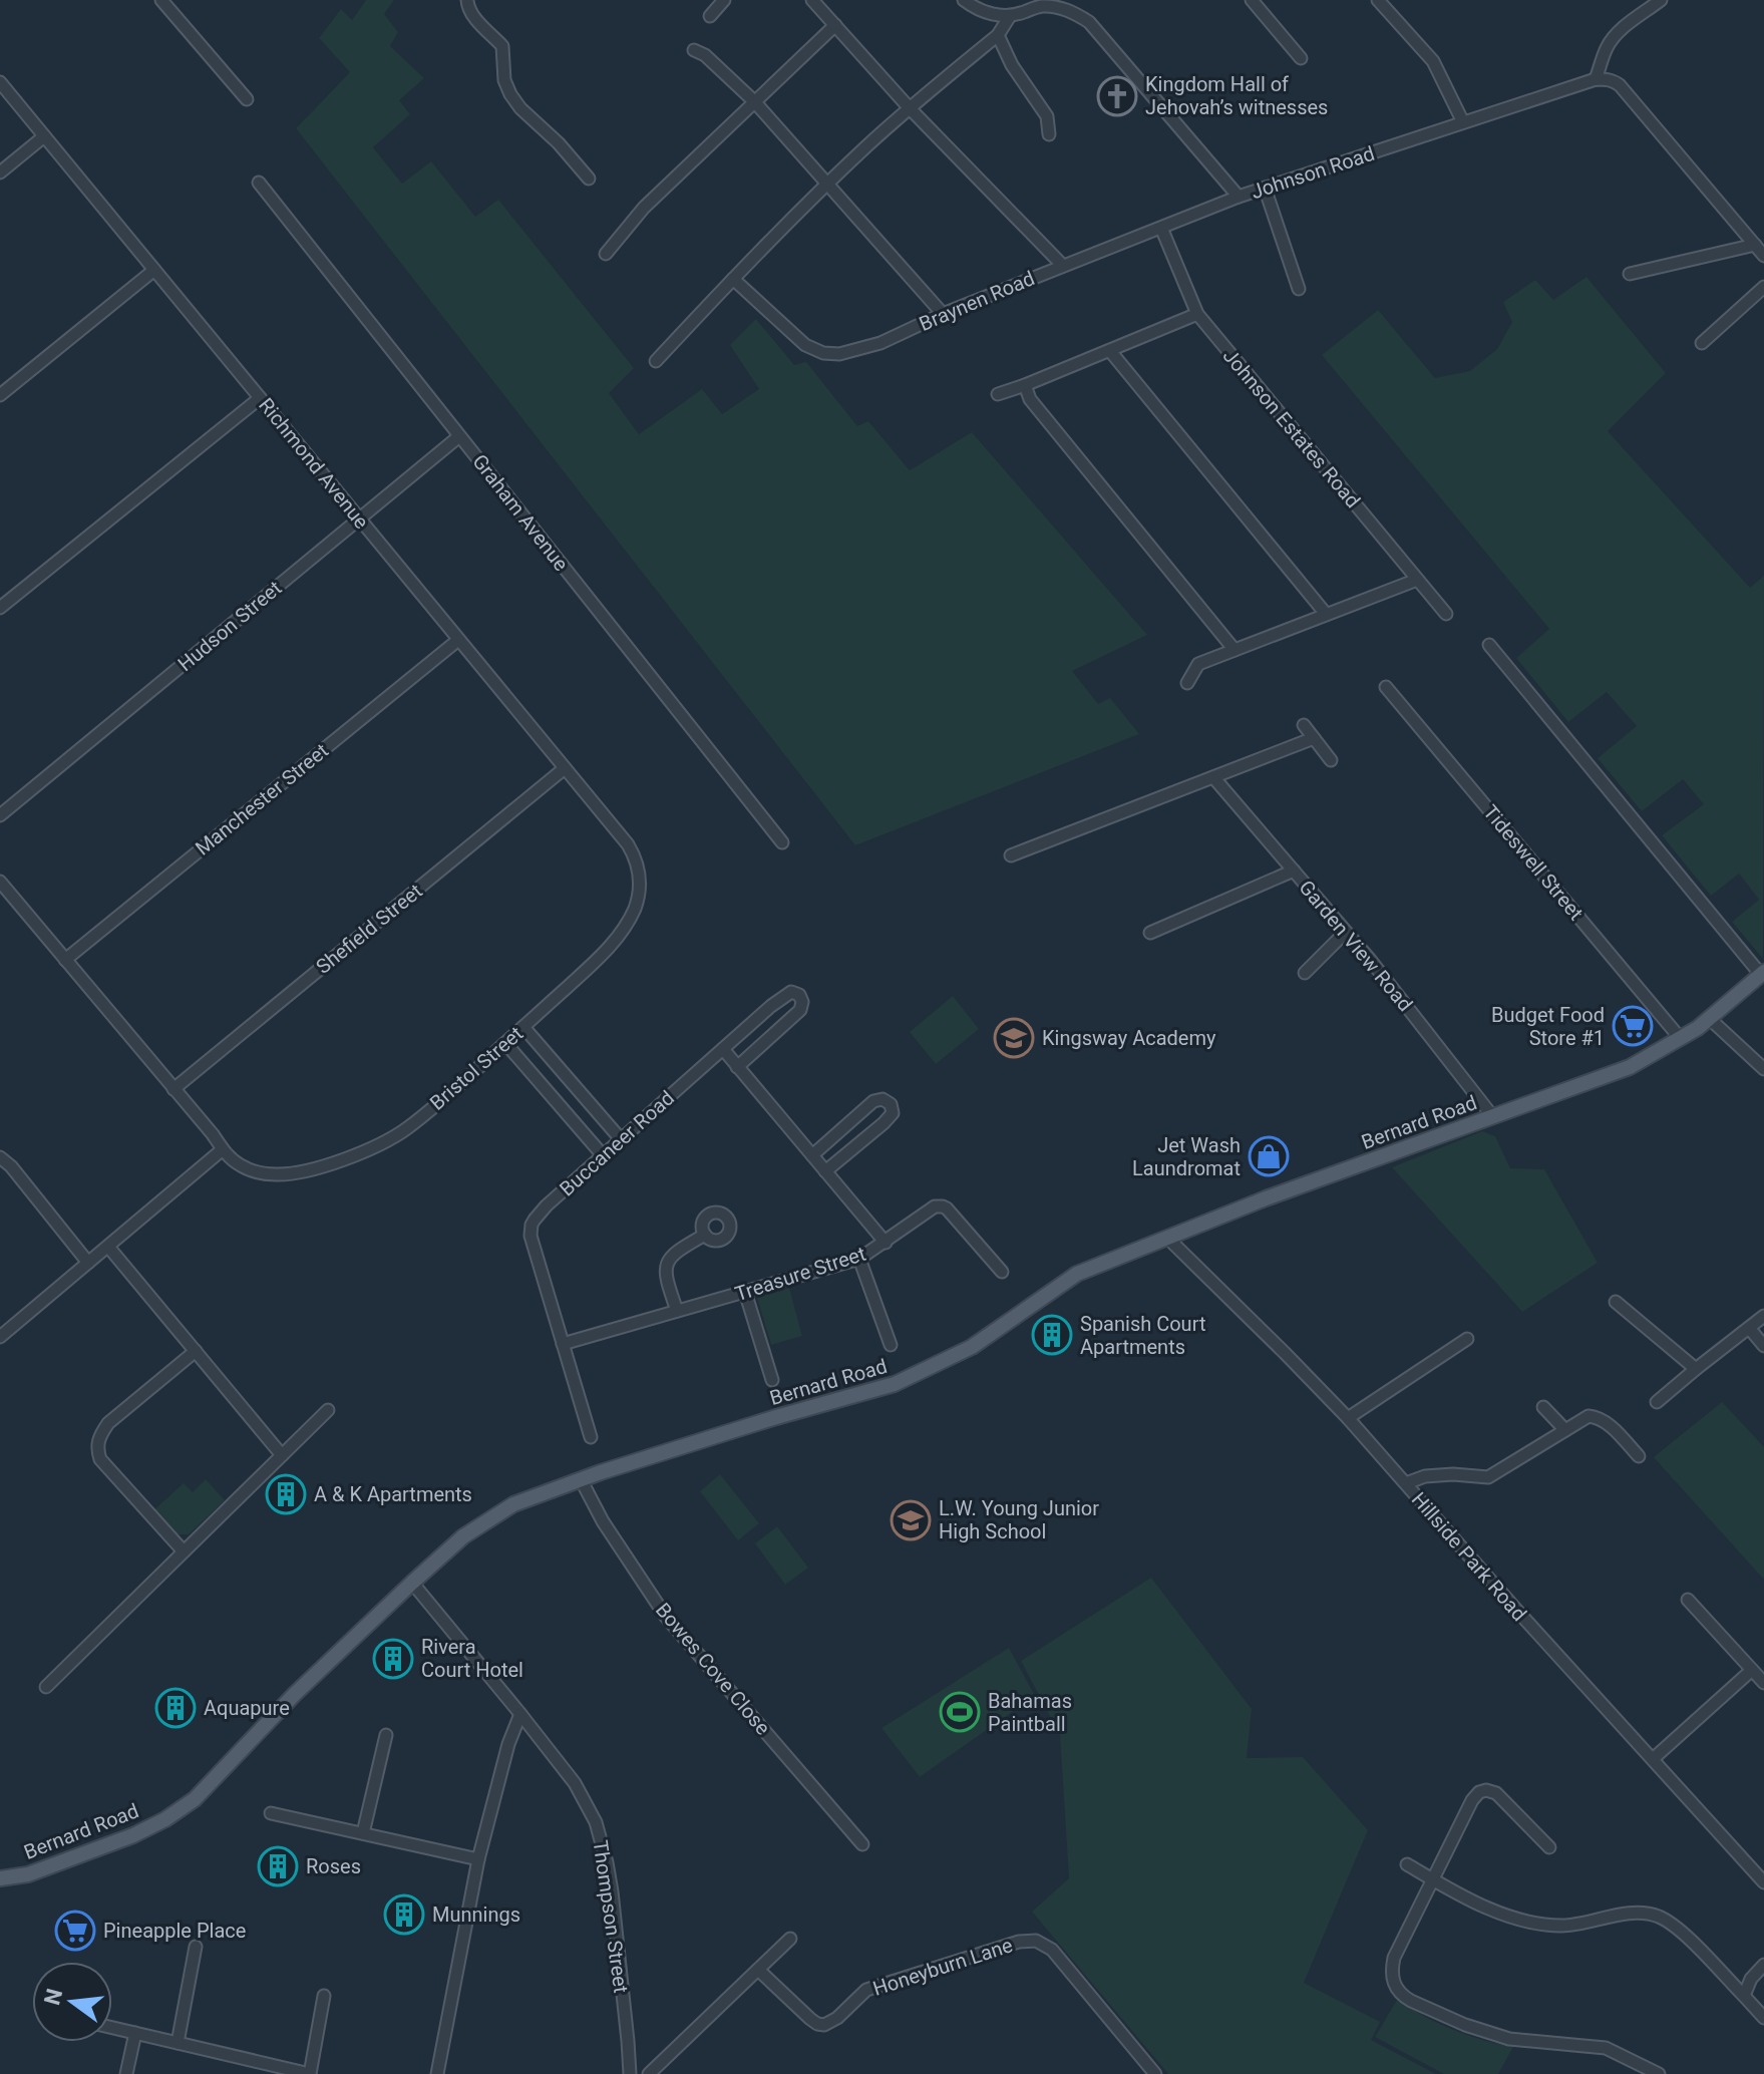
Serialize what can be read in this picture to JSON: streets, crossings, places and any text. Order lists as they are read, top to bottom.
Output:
{
  "streets": {
    "main road": ["Bernard Road"],
    "street": [
      "Johnson Road",
      "Braynen Road",
      "Johnson Estates Road",
      "Richmond Avenue",
      "Graham Avenue",
      "Hudson Street",
      "Manchester Street",
      "Tideswell Street",
      "Shefield Street",
      "Garden View Road",
      "Bristol Street",
      "Buccaneer Road",
      "Treasure Street",
      "Hillside Park Road",
      "Bowes Cove Close",
      "Thompson Street",
      "Honeyburn Lane"
    ]
  },
  "crossings": [
    ["Johnson Road", "Braynen Road"],
    ["Braynen Road", "Johnson Estates Road"],
    ["Richmond Avenue", "Hudson Street"],
    ["Richmond Avenue", "Manchester Street"],
    ["Richmond Avenue", "Shefield Street"],
    ["Richmond Avenue", "Bristol Street"],
    ["Graham Avenue", "Hudson Street"],
    ["Manchester Street", "Bristol Street"],
    ["Tideswell Street", "Bernard Road"],
    ["Shefield Street", "Bristol Street"],
    ["Garden View Road", "Bernard Road"],
    ["Bernard Road", "Hillside Park Road"],
    ["Bernard Road", "Bowes Cove Close"],
    ["Bernard Road", "Thompson Street"],
    ["Buccaneer Road", "Treasure Street"]
  ],
  "places": {
    "church": ["Kingdom Hall of Jehovah’s witnesses"],
    "supermarket": ["Budget Food Store #1", "Pineapple Place"],
    "school or university": ["Kingsway Academy", "L.W. Young Junior High School"],
    "shop": ["Jet Wash Laundromat"],
    "building": [
      "Spanish Court Apartments",
      "A & K Apartments",
      "Rivera Court Hotel",
      "Aquapure",
      "Roses",
      "Munnings"
    ],
    "sports": ["Bahamas Paintball"]
  },
  "north": "left"
}
